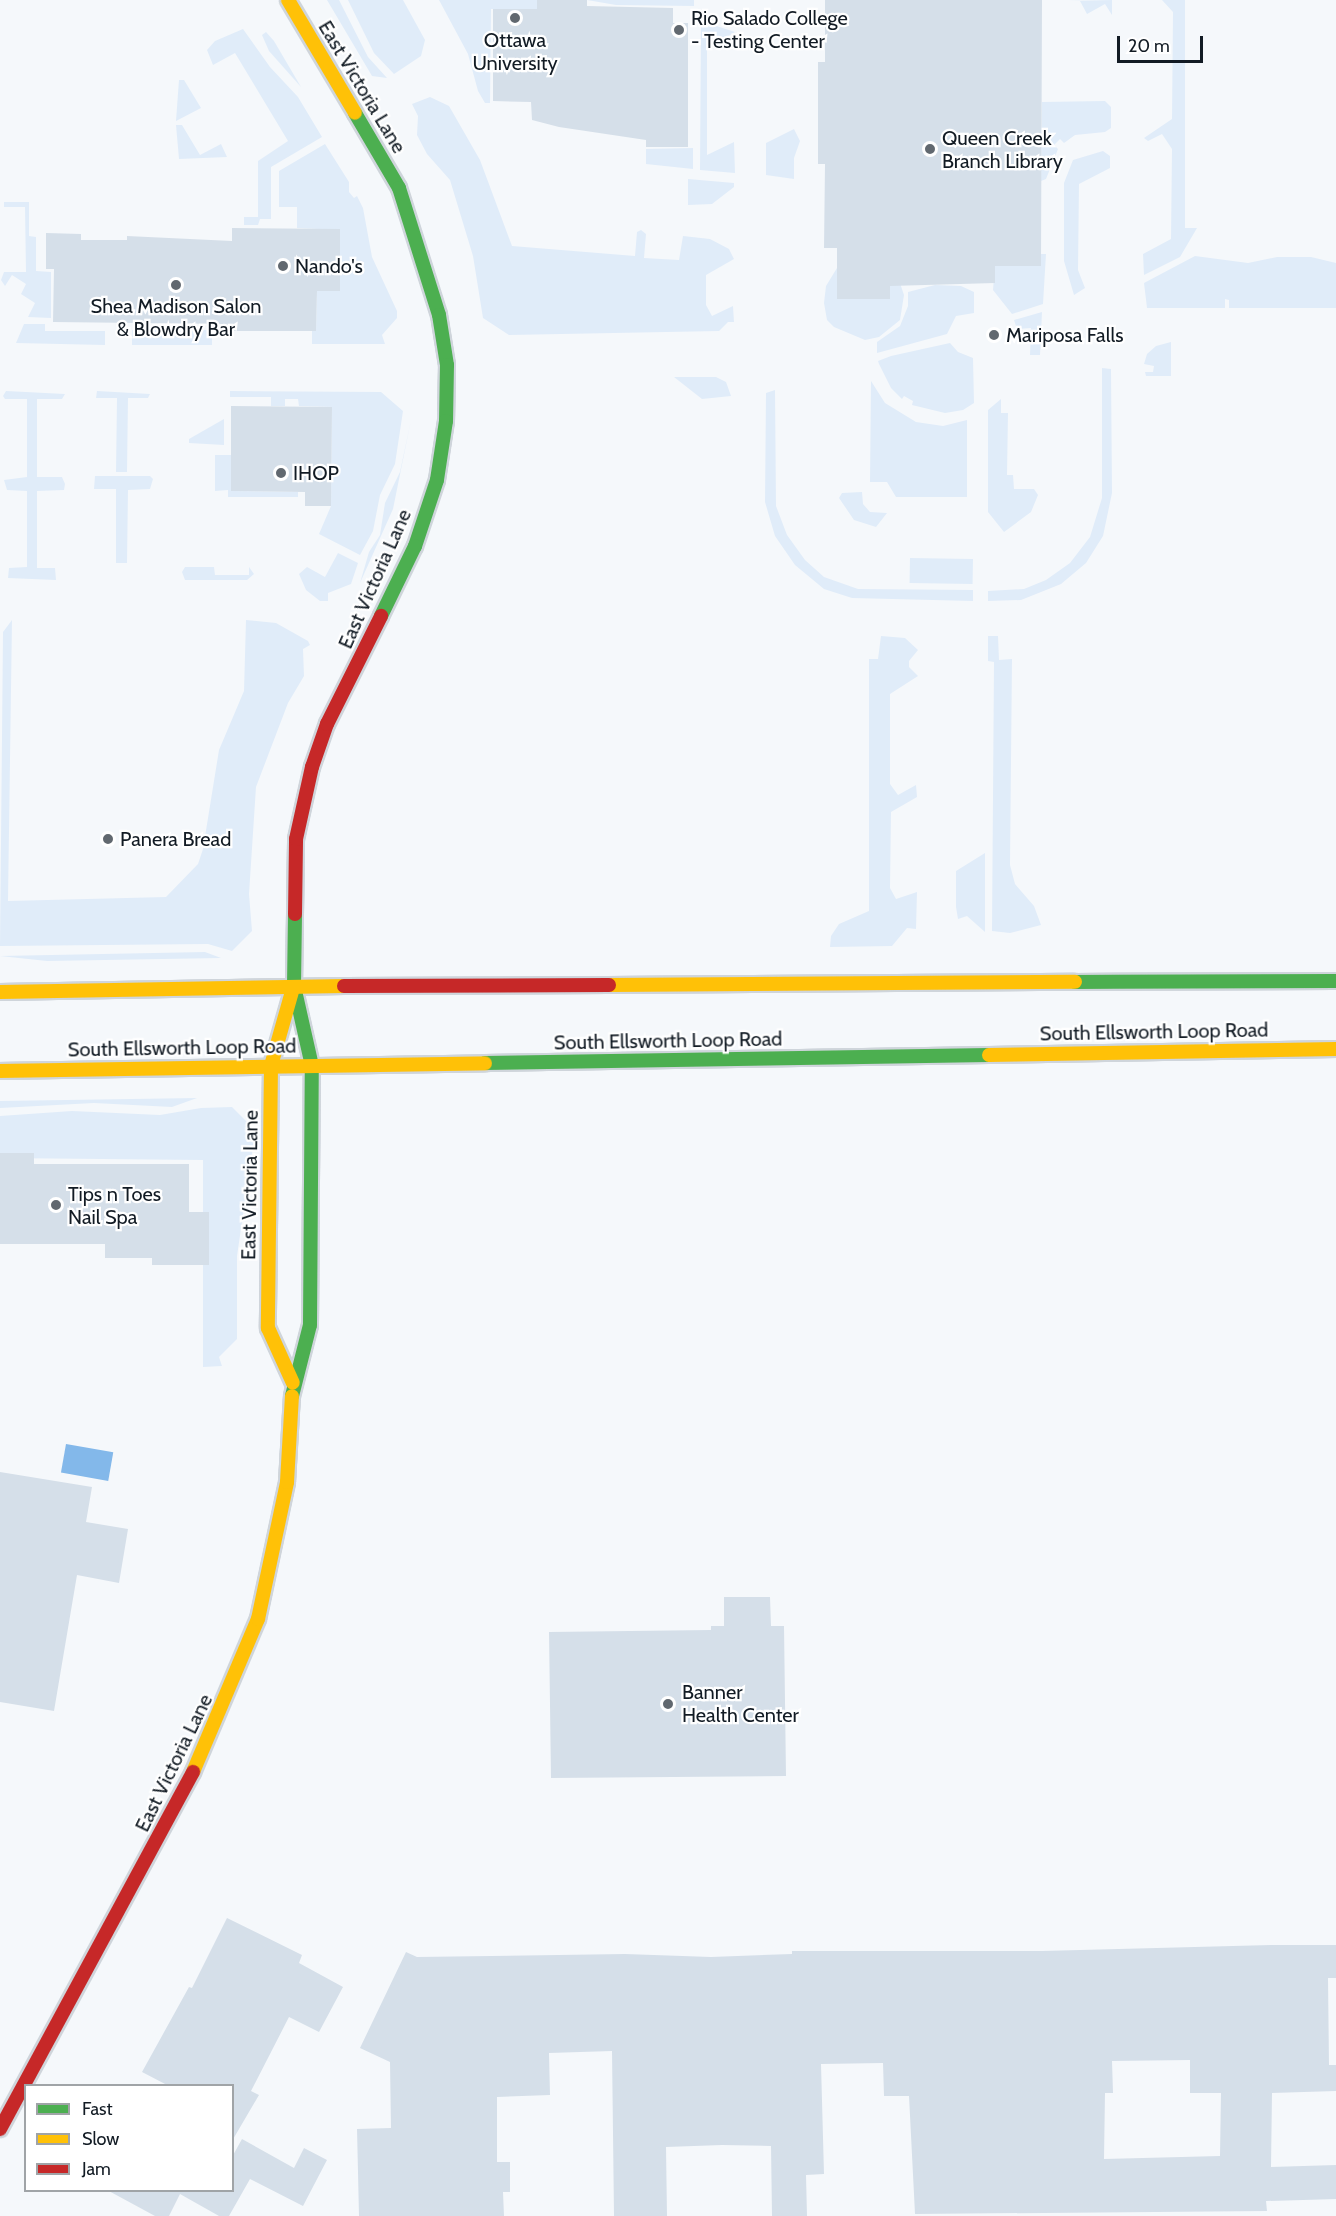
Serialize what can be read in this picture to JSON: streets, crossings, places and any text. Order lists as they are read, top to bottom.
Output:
{
  "streets": {
    "street": ["East Victoria Lane", "South Ellsworth Loop Road"]
  },
  "crossings": [
    ["East Victoria Lane", "South Ellsworth Loop Road"]
  ],
  "places": [
    "Ottawa University",
    "Rio Salado College - Testing Center",
    "Queen Creek Branch Library",
    "Nando's",
    "Shea Madison Salon & Blowdry Bar",
    "Mariposa Falls",
    "IHOP",
    "Panera Bread",
    "Tips n Toes Nail Spa",
    "Banner Health Center"
  ],
  "legend": ["Fast", "Slow", "Jam"],
  "scale_bar": "20 m"
}
